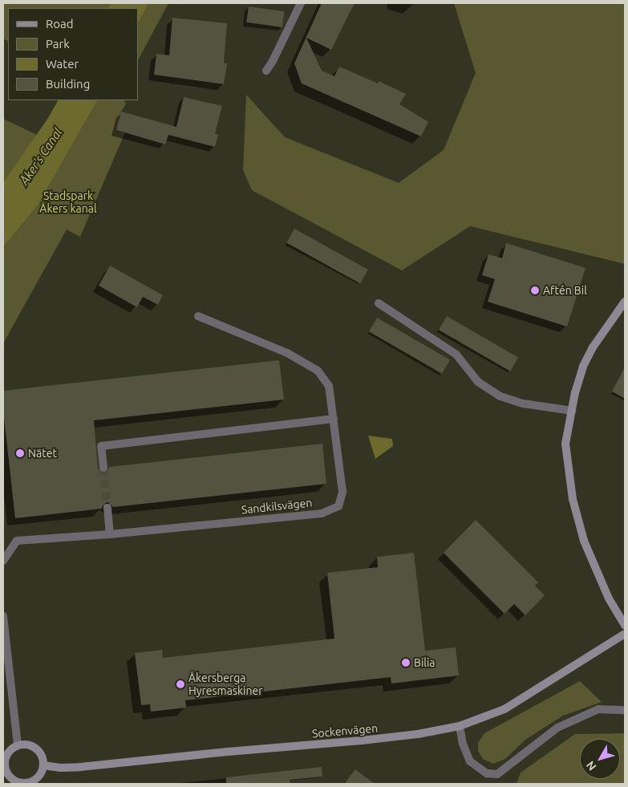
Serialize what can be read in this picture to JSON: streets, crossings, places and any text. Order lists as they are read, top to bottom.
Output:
{
  "streets": {
    "street": ["Sandkilsvägen", "Sockenvägen"]
  },
  "water": ["Åker's Canal"],
  "parks": ["Stadspark Åkers kanal"],
  "places": [
    "Aftén Bil",
    "Nätet",
    "Bilia",
    "Åkersberga Hyresmaskiner"
  ],
  "legend": [
    "Road",
    "Park",
    "Water",
    "Building"
  ],
  "north": "bottom left"
}
